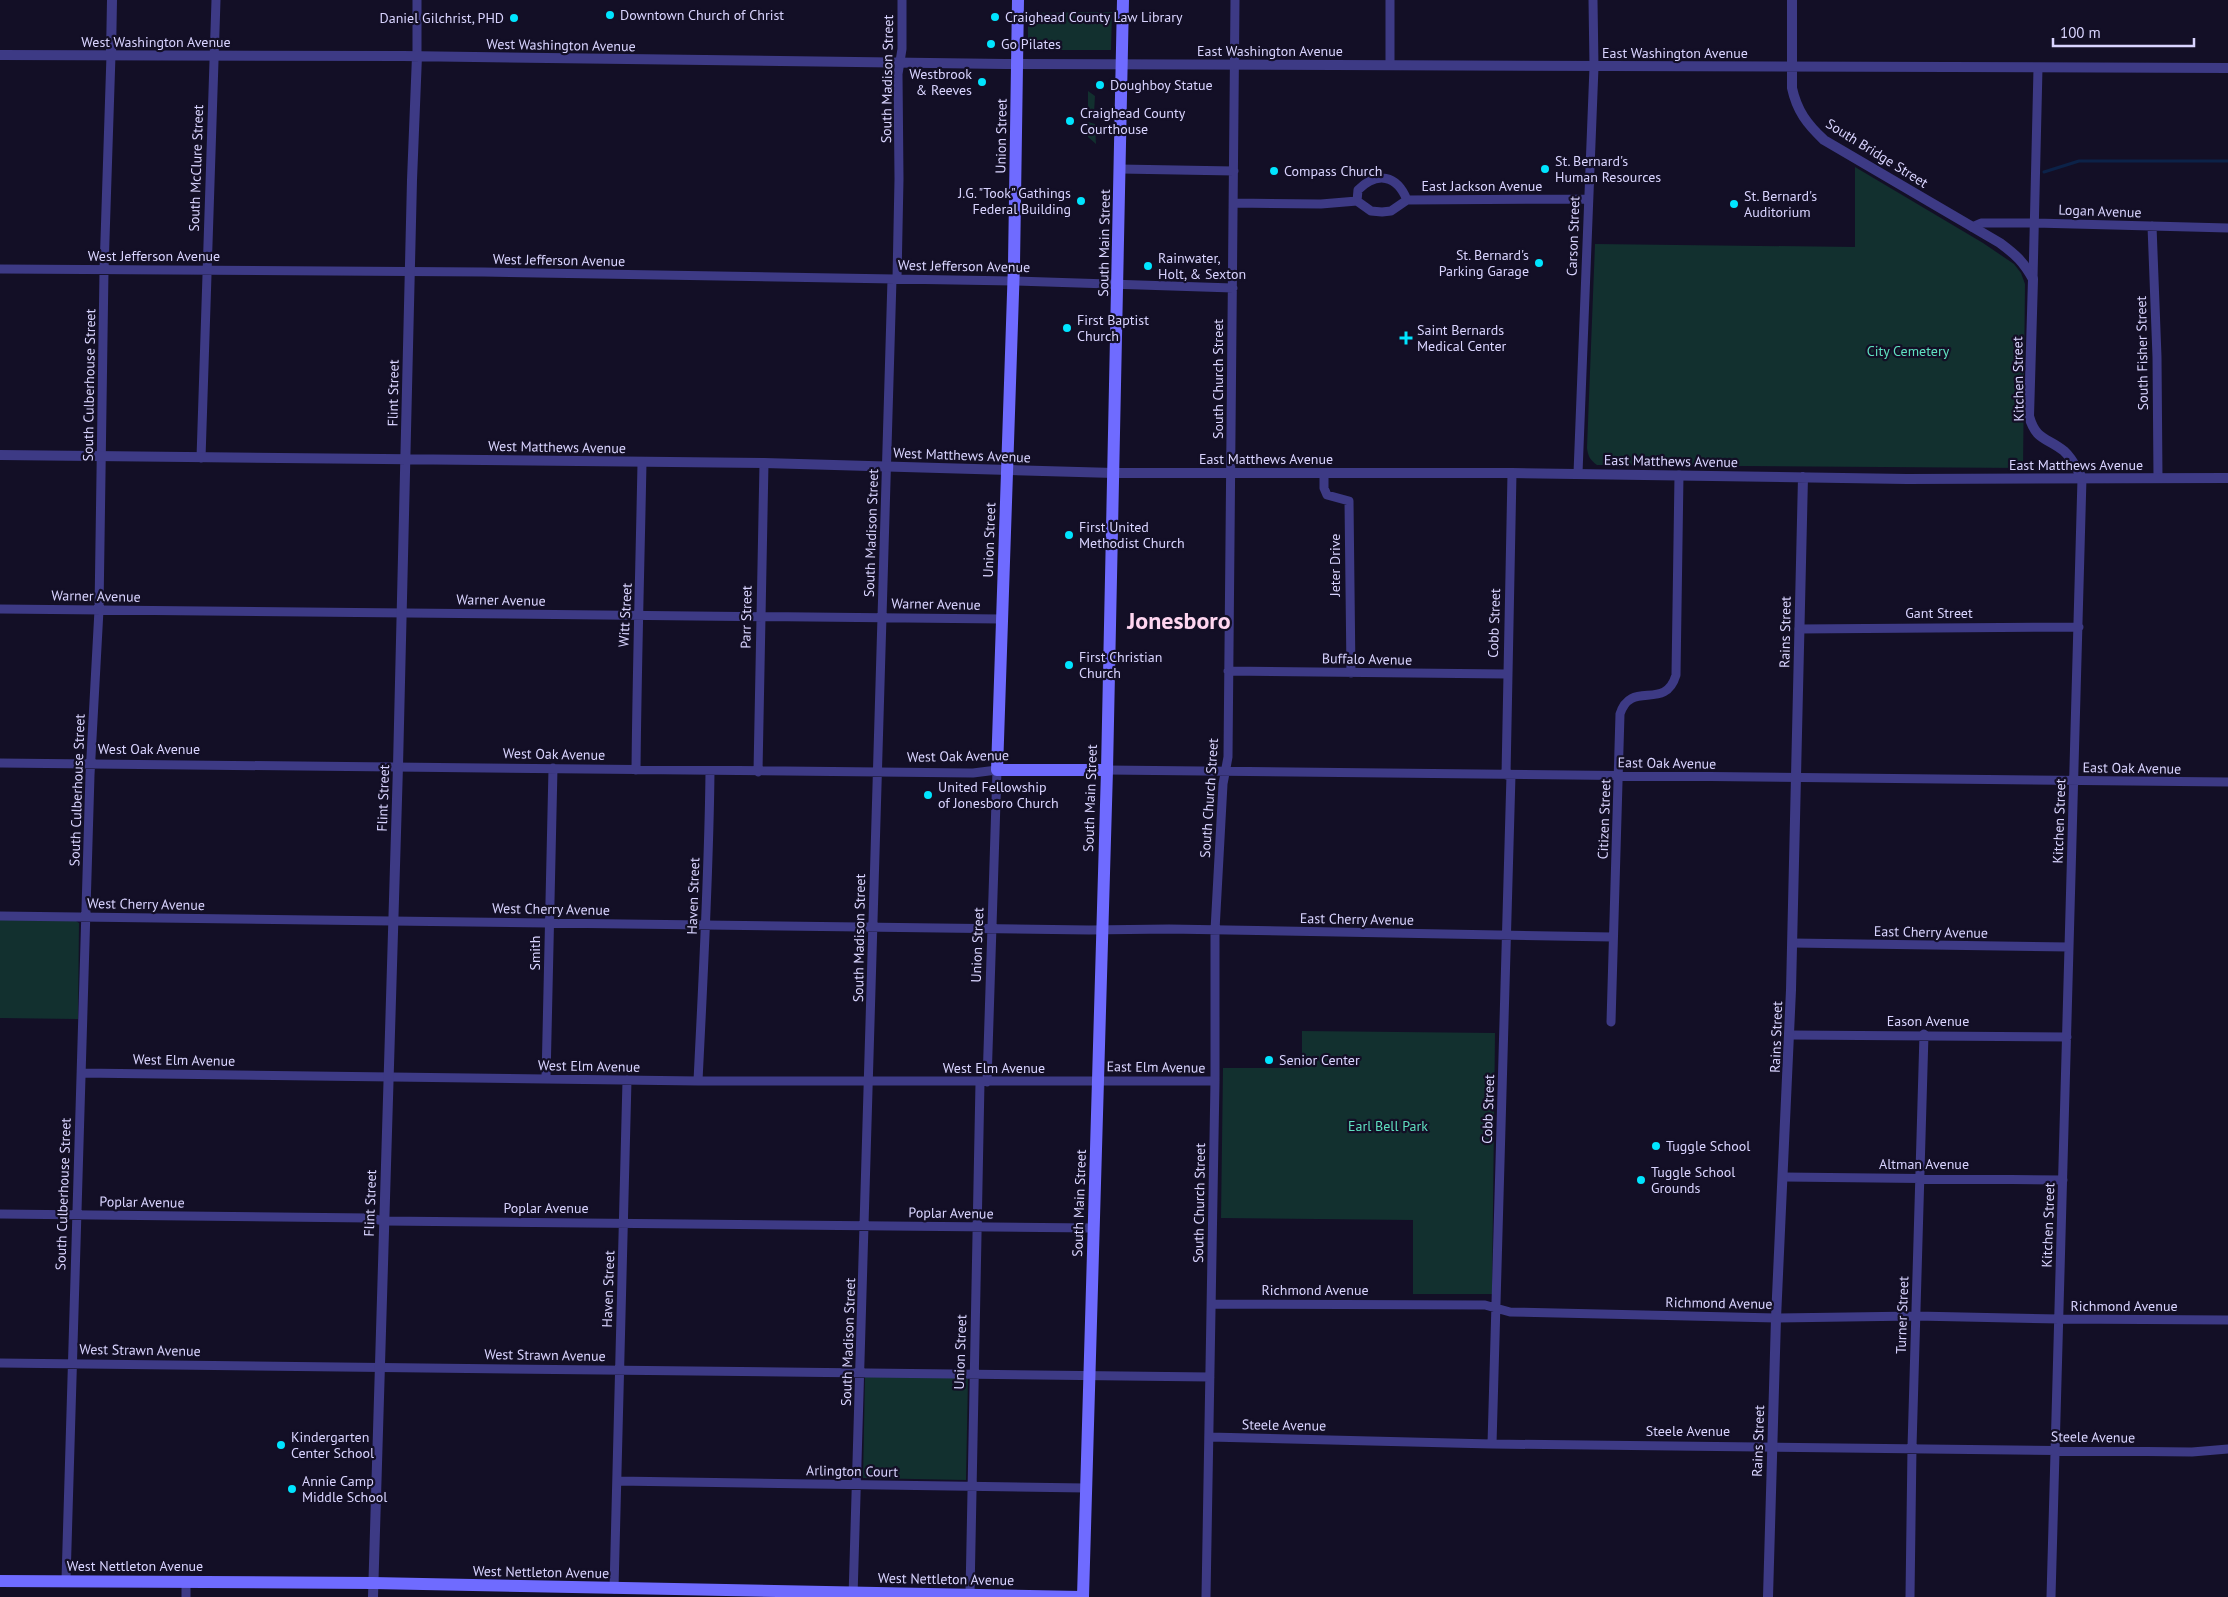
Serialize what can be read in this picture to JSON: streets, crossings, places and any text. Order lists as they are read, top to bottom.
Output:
{
  "streets": {
    "main road": [
      "Union Street",
      "South Main Street",
      "West Oak Avenue",
      "West Nettleton Avenue"
    ],
    "street": [
      "West Washington Avenue",
      "East Washington Avenue",
      "South Madison Street",
      "South Bridge Street",
      "South McClure Street",
      "East Jackson Avenue",
      "Logan Avenue",
      "Carson Street",
      "West Jefferson Avenue",
      "South Fisher Street",
      "South Church Street",
      "Kitchen Street",
      "South Culberhouse Street",
      "Flint Street",
      "West Matthews Avenue",
      "East Matthews Avenue",
      "Jeter Drive",
      "Warner Avenue",
      "Gant Street",
      "Witt Street",
      "Parr Street",
      "Cobb Street",
      "Rains Street",
      "Buffalo Avenue",
      "East Oak Avenue",
      "Citizen Street",
      "Haven Street",
      "West Cherry Avenue",
      "East Cherry Avenue",
      "Smith",
      "Eason Avenue",
      "West Elm Avenue",
      "East Elm Avenue",
      "Altman Avenue",
      "Poplar Avenue",
      "Richmond Avenue",
      "Turner Street",
      "West Strawn Avenue",
      "Steele Avenue",
      "Arlington Court"
    ]
  },
  "crossings": [
    ["West Washington Avenue", "East Washington Avenue"],
    ["West Washington Avenue", "South Madison Street"],
    ["West Washington Avenue", "Union Street"],
    ["West Washington Avenue", "South McClure Street"],
    ["West Washington Avenue", "South Main Street"],
    ["West Washington Avenue", "South Culberhouse Street"],
    ["West Washington Avenue", "Flint Street"],
    ["East Washington Avenue", "South Bridge Street"],
    ["East Washington Avenue", "Carson Street"],
    ["East Washington Avenue", "South Main Street"],
    ["East Washington Avenue", "South Church Street"],
    ["East Washington Avenue", "Kitchen Street"],
    ["South Madison Street", "West Jefferson Avenue"],
    ["South Madison Street", "West Matthews Avenue"],
    ["South Madison Street", "Warner Avenue"],
    ["South Madison Street", "West Oak Avenue"],
    ["South Madison Street", "West Cherry Avenue"],
    ["South Madison Street", "West Elm Avenue"],
    ["South Madison Street", "Poplar Avenue"],
    ["South Madison Street", "West Strawn Avenue"],
    ["South Madison Street", "Arlington Court"],
    ["South Madison Street", "West Nettleton Avenue"],
    ["Union Street", "West Jefferson Avenue"],
    ["Union Street", "West Matthews Avenue"],
    ["Union Street", "Warner Avenue"],
    ["Union Street", "West Oak Avenue"],
    ["Union Street", "West Cherry Avenue"],
    ["Union Street", "West Elm Avenue"],
    ["Union Street", "Poplar Avenue"],
    ["Union Street", "West Strawn Avenue"],
    ["Union Street", "Arlington Court"],
    ["Union Street", "West Nettleton Avenue"],
    ["South Bridge Street", "Logan Avenue"],
    ["South Bridge Street", "Kitchen Street"],
    ["South McClure Street", "West Jefferson Avenue"],
    ["South McClure Street", "West Matthews Avenue"],
    ["East Jackson Avenue", "Carson Street"],
    ["Logan Avenue", "South Fisher Street"],
    ["Logan Avenue", "Kitchen Street"],
    ["Carson Street", "East Matthews Avenue"],
    ["South Main Street", "West Jefferson Avenue"],
    ["South Main Street", "West Matthews Avenue"],
    ["South Main Street", "East Matthews Avenue"],
    ["South Main Street", "West Oak Avenue"],
    ["South Main Street", "East Oak Avenue"],
    ["South Main Street", "West Cherry Avenue"],
    ["South Main Street", "East Cherry Avenue"],
    ["South Main Street", "West Elm Avenue"],
    ["South Main Street", "East Elm Avenue"],
    ["South Main Street", "Poplar Avenue"],
    ["South Main Street", "West Strawn Avenue"],
    ["South Main Street", "Arlington Court"],
    ["South Main Street", "West Nettleton Avenue"],
    ["West Jefferson Avenue", "South Church Street"],
    ["West Jefferson Avenue", "South Culberhouse Street"],
    ["West Jefferson Avenue", "Flint Street"],
    ["South Fisher Street", "East Matthews Avenue"],
    ["South Church Street", "East Matthews Avenue"],
    ["South Church Street", "Buffalo Avenue"],
    ["South Church Street", "East Oak Avenue"],
    ["South Church Street", "East Cherry Avenue"],
    ["South Church Street", "East Elm Avenue"],
    ["South Church Street", "Richmond Avenue"],
    ["South Church Street", "West Strawn Avenue"],
    ["South Church Street", "Steele Avenue"],
    ["Kitchen Street", "East Matthews Avenue"],
    ["Kitchen Street", "Gant Street"],
    ["Kitchen Street", "East Oak Avenue"],
    ["Kitchen Street", "East Cherry Avenue"],
    ["Kitchen Street", "Eason Avenue"],
    ["Kitchen Street", "Altman Avenue"],
    ["Kitchen Street", "Richmond Avenue"],
    ["Kitchen Street", "Steele Avenue"],
    ["South Culberhouse Street", "West Matthews Avenue"],
    ["South Culberhouse Street", "Warner Avenue"],
    ["South Culberhouse Street", "West Oak Avenue"],
    ["South Culberhouse Street", "West Cherry Avenue"],
    ["South Culberhouse Street", "West Elm Avenue"],
    ["South Culberhouse Street", "Poplar Avenue"],
    ["South Culberhouse Street", "West Strawn Avenue"],
    ["South Culberhouse Street", "West Nettleton Avenue"],
    ["Flint Street", "West Matthews Avenue"],
    ["Flint Street", "Warner Avenue"],
    ["Flint Street", "West Oak Avenue"],
    ["Flint Street", "West Cherry Avenue"],
    ["Flint Street", "West Elm Avenue"],
    ["Flint Street", "Poplar Avenue"],
    ["Flint Street", "West Strawn Avenue"],
    ["Flint Street", "West Nettleton Avenue"],
    ["West Matthews Avenue", "East Matthews Avenue"],
    ["West Matthews Avenue", "Witt Street"],
    ["West Matthews Avenue", "Parr Street"],
    ["East Matthews Avenue", "Jeter Drive"],
    ["East Matthews Avenue", "Cobb Street"],
    ["East Matthews Avenue", "Rains Street"],
    ["East Matthews Avenue", "Citizen Street"],
    ["Jeter Drive", "Buffalo Avenue"],
    ["Warner Avenue", "Witt Street"],
    ["Warner Avenue", "Parr Street"],
    ["Gant Street", "Rains Street"],
    ["Witt Street", "West Oak Avenue"],
    ["Parr Street", "West Oak Avenue"],
    ["Cobb Street", "Buffalo Avenue"],
    ["Cobb Street", "East Oak Avenue"],
    ["Cobb Street", "East Cherry Avenue"],
    ["Cobb Street", "Richmond Avenue"],
    ["Cobb Street", "Steele Avenue"],
    ["Rains Street", "East Oak Avenue"],
    ["Rains Street", "East Cherry Avenue"],
    ["Rains Street", "Eason Avenue"],
    ["Rains Street", "Altman Avenue"],
    ["Rains Street", "Richmond Avenue"],
    ["Rains Street", "Steele Avenue"],
    ["West Oak Avenue", "East Oak Avenue"],
    ["West Oak Avenue", "Haven Street"],
    ["West Oak Avenue", "Smith"],
    ["East Oak Avenue", "Citizen Street"],
    ["Citizen Street", "East Cherry Avenue"],
    ["Haven Street", "West Cherry Avenue"],
    ["Haven Street", "West Elm Avenue"],
    ["Haven Street", "Poplar Avenue"],
    ["Haven Street", "West Strawn Avenue"],
    ["Haven Street", "Arlington Court"],
    ["Haven Street", "West Nettleton Avenue"],
    ["West Cherry Avenue", "East Cherry Avenue"],
    ["West Cherry Avenue", "Smith"],
    ["Smith", "West Elm Avenue"],
    ["Eason Avenue", "Turner Street"],
    ["West Elm Avenue", "East Elm Avenue"],
    ["Altman Avenue", "Turner Street"],
    ["Richmond Avenue", "Turner Street"],
    ["Turner Street", "Steele Avenue"]
  ],
  "districts": ["Jonesboro"],
  "parks": ["City Cemetery", "Earl Bell Park"],
  "places": {
    "other": [
      "Downtown Church of Christ",
      "Craighead County Law Library",
      "Daniel Gilchrist, PHD",
      "Go Pilates",
      "Westbrook & Reeves",
      "Doughboy Statue",
      "Craighead County Courthouse",
      "St. Bernard's Human Resources",
      "Compass Church",
      "J.G. \"Took\" Gathings Federal Building",
      "St. Bernard's Auditorium",
      "St. Bernard's Parking Garage",
      "Rainwater, Holt, & Sexton",
      "First Baptist Church",
      "First United Methodist Church",
      "First Christian Church",
      "United Fellowship of Jonesboro Church",
      "Senior Center",
      "Tuggle School",
      "Tuggle School Grounds",
      "Kindergarten Center School",
      "Annie Camp Middle School"
    ],
    "health": ["Saint Bernards Medical Center"]
  },
  "scale_bar": "100 m"
}
